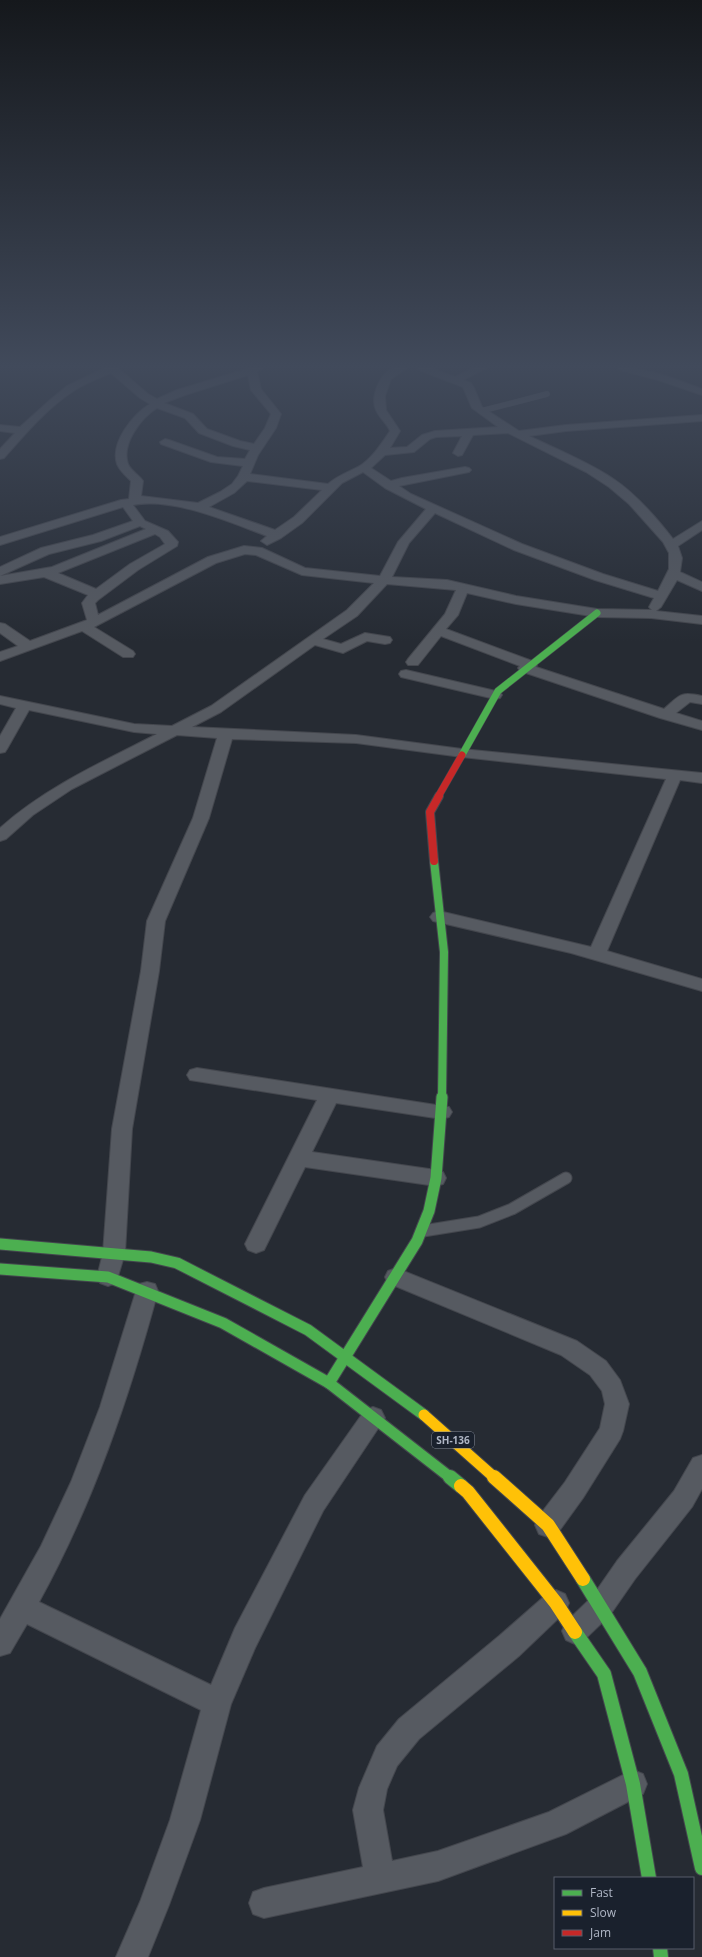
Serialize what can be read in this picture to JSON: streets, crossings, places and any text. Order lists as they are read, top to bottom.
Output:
{
  "streets": {
    "main road": ["SH-136"]
  },
  "legend": ["Fast", "Slow", "Jam"]
}
